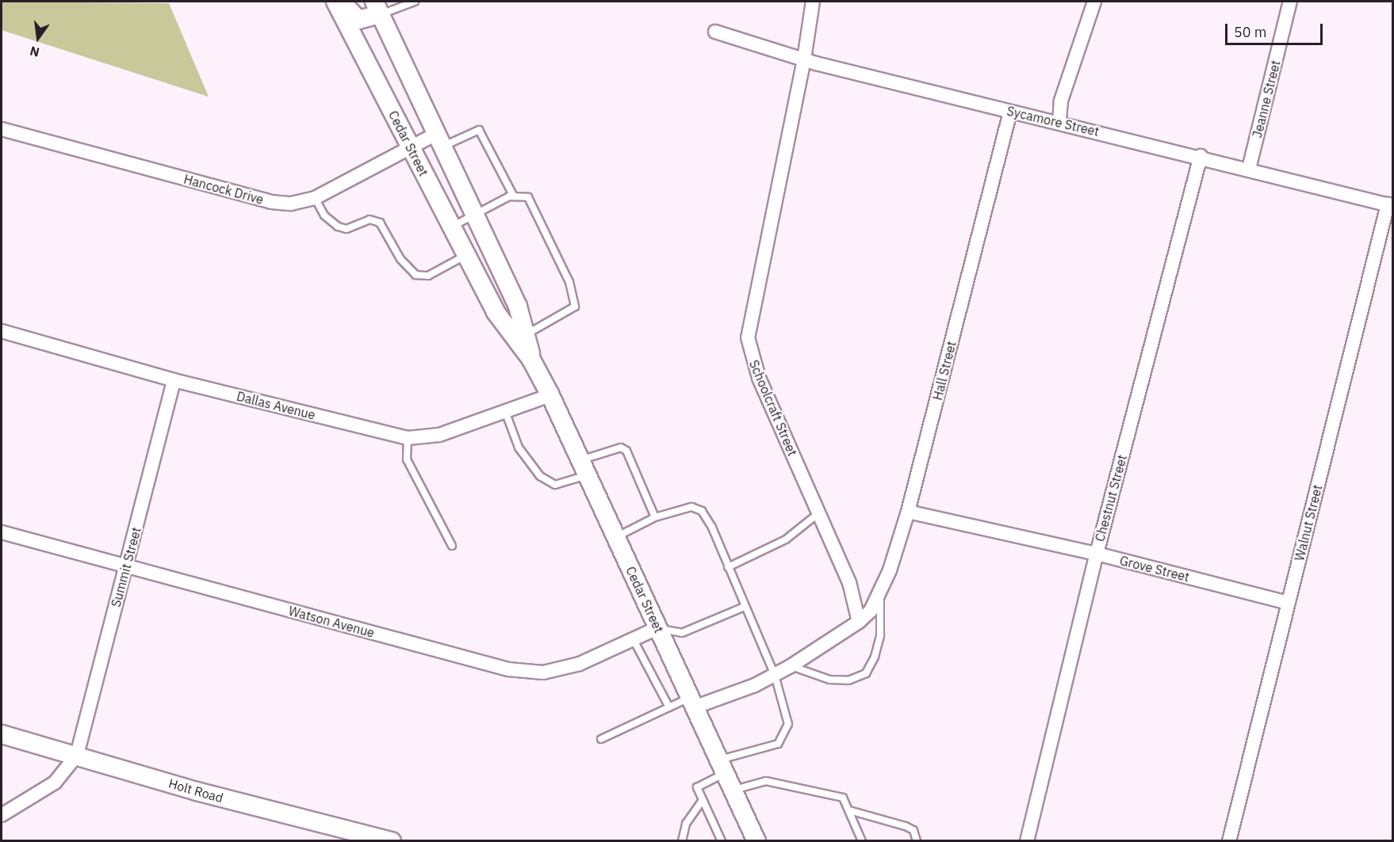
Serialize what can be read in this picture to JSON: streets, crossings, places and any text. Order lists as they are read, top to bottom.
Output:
{
  "streets": {
    "main road": ["Cedar Street", "Holt Road"],
    "street": [
      "Jeanne Street",
      "Sycamore Street",
      "Hancock Drive",
      "Hall Street",
      "Dallas Avenue",
      "Schoolcraft Street",
      "Chestnut Street",
      "Walnut Street",
      "Summit Street",
      "Grove Street",
      "Watson Avenue"
    ]
  },
  "crossings": [
    ["Jeanne Street", "Sycamore Street"],
    ["Sycamore Street", "Hall Street"],
    ["Sycamore Street", "Schoolcraft Street"],
    ["Sycamore Street", "Chestnut Street"],
    ["Sycamore Street", "Walnut Street"],
    ["Cedar Street", "Hancock Drive"],
    ["Cedar Street", "Dallas Avenue"],
    ["Cedar Street", "Watson Avenue"],
    ["Hall Street", "Schoolcraft Street"],
    ["Hall Street", "Grove Street"],
    ["Dallas Avenue", "Summit Street"],
    ["Chestnut Street", "Grove Street"],
    ["Walnut Street", "Grove Street"],
    ["Summit Street", "Watson Avenue"],
    ["Summit Street", "Holt Road"]
  ],
  "scale_bar": "50 m",
  "north": "bottom"
}
